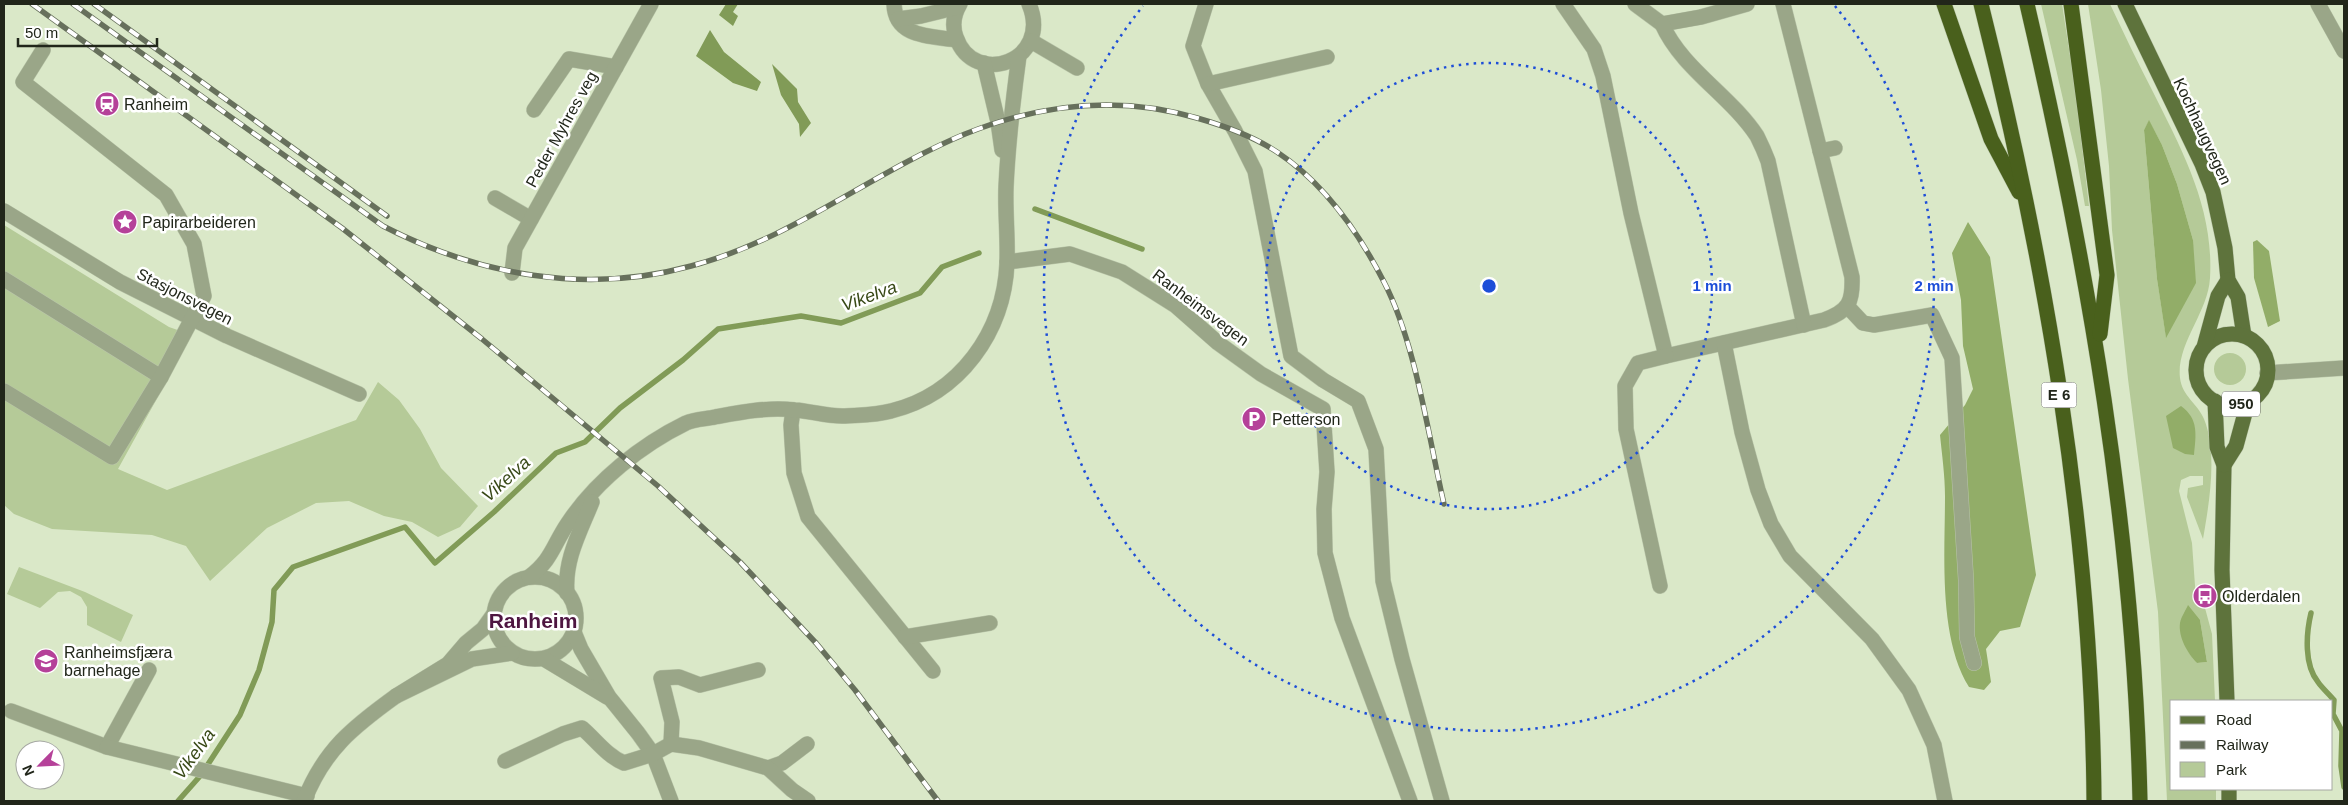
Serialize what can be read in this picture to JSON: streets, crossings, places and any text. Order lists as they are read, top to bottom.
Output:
{
  "streets": {
    "highway": ["E 6"],
    "main road": ["Kochhaugvegen", "950"],
    "street": ["Peder Myhres veg", "Stasjonsvegen", "Ranheimsvegen"]
  },
  "crossings": [
    ["Kochhaugvegen", "950"]
  ],
  "districts": ["Ranheim"],
  "water": ["Vikelva"],
  "places": {
    "station": ["Ranheim"],
    "place": ["Papirarbeideren"],
    "parking": ["Petterson"],
    "bus stop": ["Olderdalen"],
    "school or university": ["Ranheimsfjæra barnehage"]
  },
  "legend": ["Road", "Railway", "Park"],
  "scale_bar": "50 m",
  "north": "bottom left",
  "rings": ["1 min", "2 min"]
}
